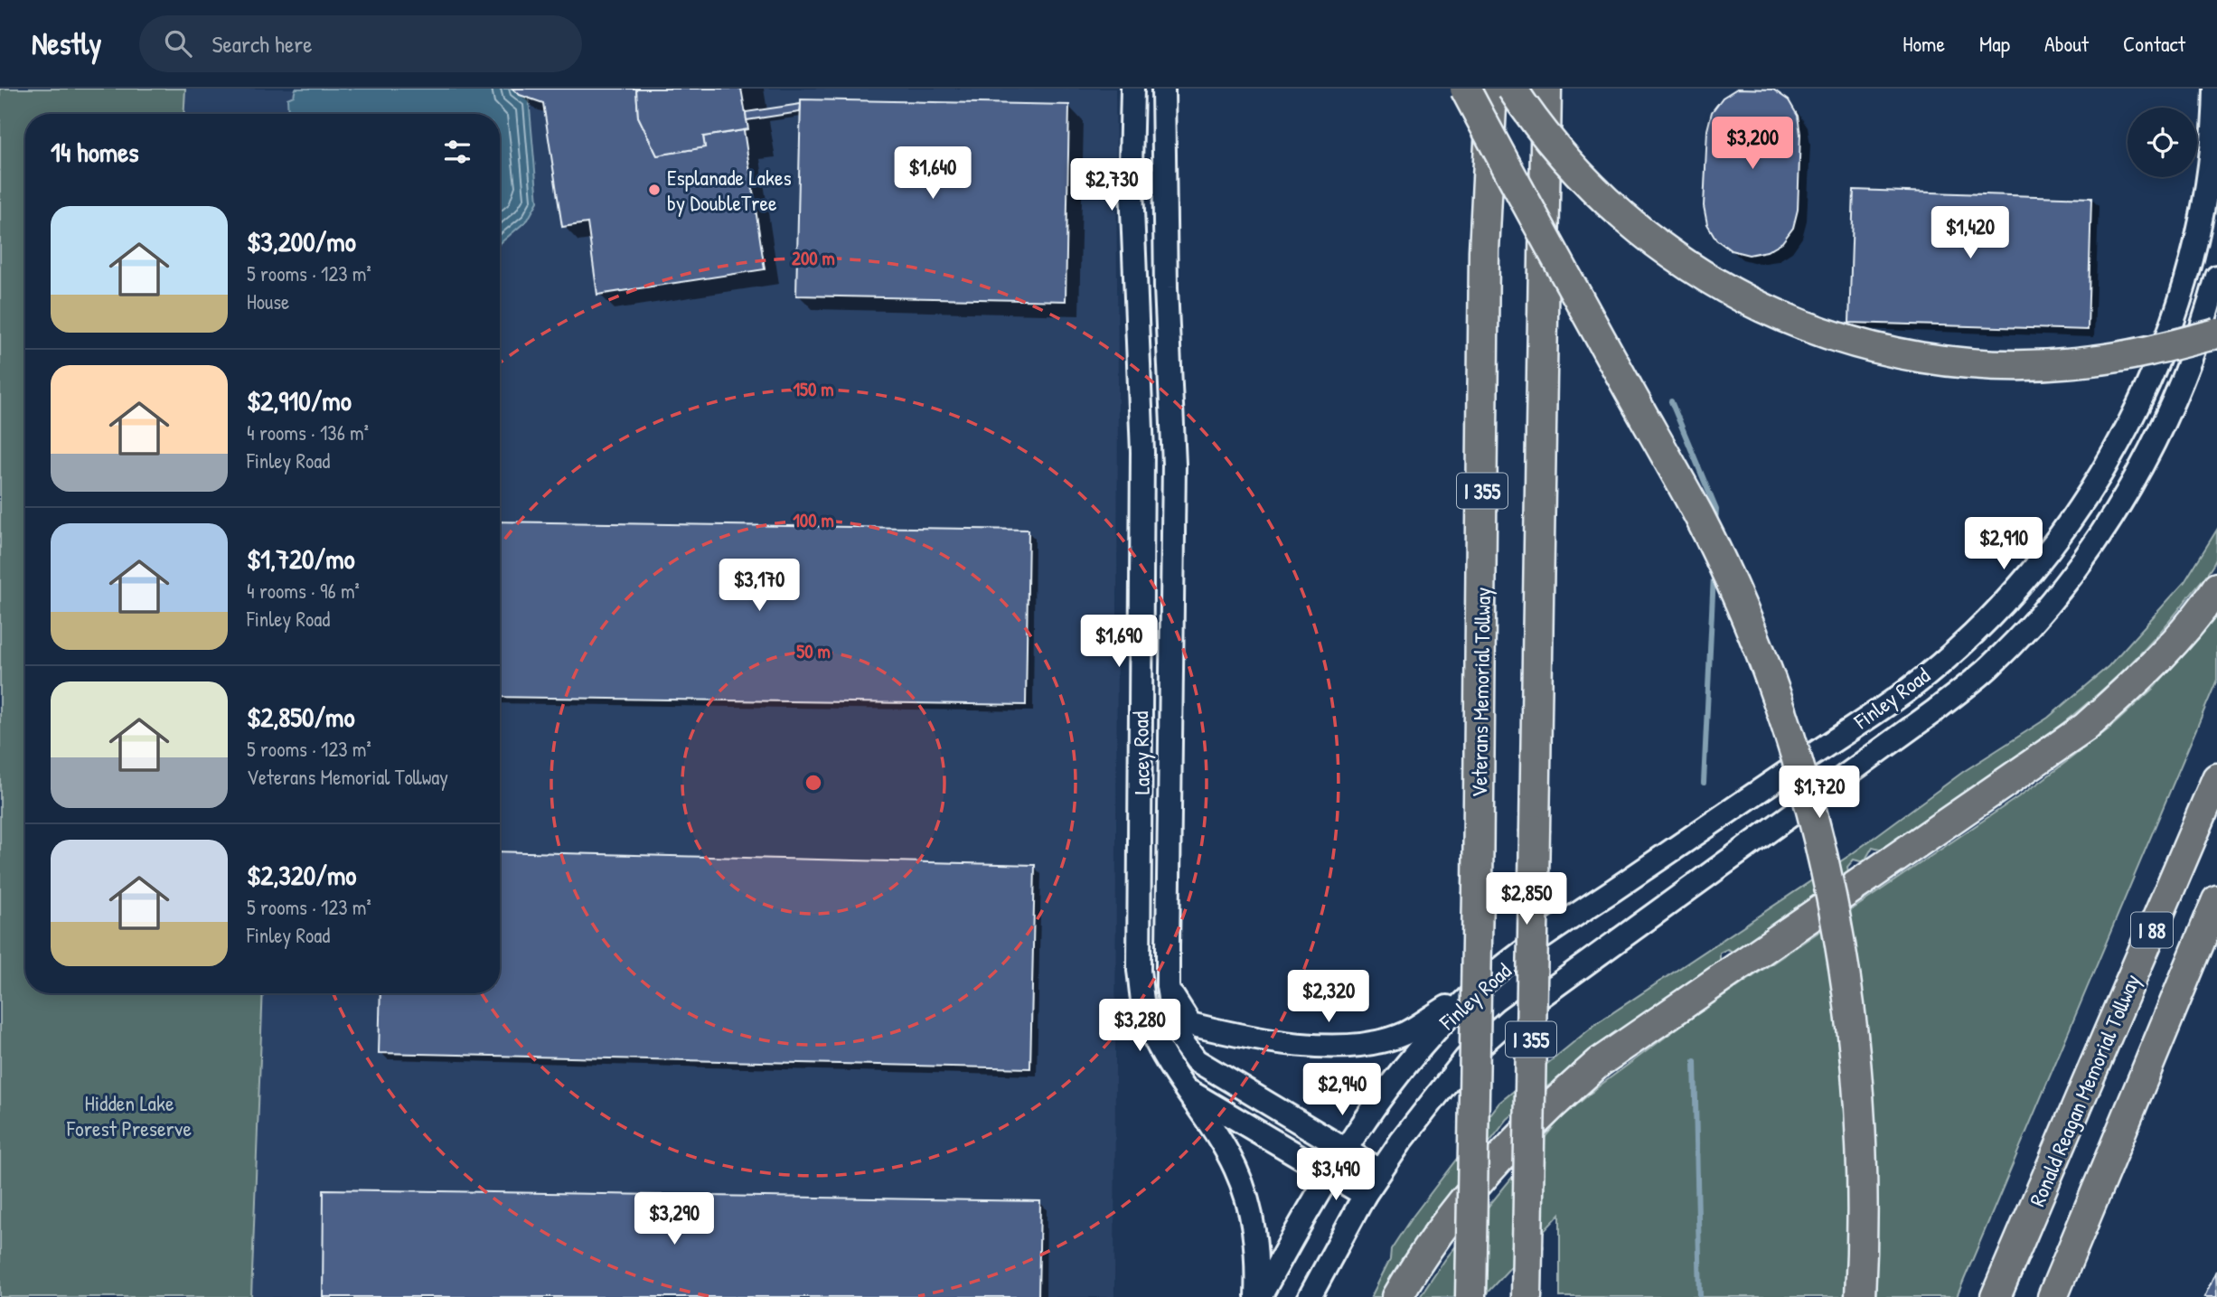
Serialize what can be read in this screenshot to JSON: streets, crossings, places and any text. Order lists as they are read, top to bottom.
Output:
{
  "streets": {
    "highway": [
      "I 355",
      "Veterans Memorial Tollway",
      "I 88",
      "Ronald Reagan Memorial Tollway"
    ],
    "main road": ["Finley Road", "Lacey Road"]
  },
  "crossings": [
    ["Finley Road", "Lacey Road"]
  ],
  "parks": ["Hidden Lake Forest Preserve"],
  "places": ["Esplanade Lakes by DoubleTree"],
  "page": {
    "header": "Nestly",
    "search": "Search here",
    "nav": [
      "Home",
      "Map",
      "About",
      "Contact"
    ],
    "heading": "14 homes",
    "price": [
      "$3,200",
      "$1,640",
      "$2,730",
      "$1,420",
      "$2,910",
      "$3,170",
      "$1,690",
      "$1,720",
      "$2,850",
      "$2,320",
      "$3,280",
      "$2,940",
      "$3,490",
      "$3,290"
    ],
    "list": [
      {
        "name": "$3,200/mo",
        "note": "5 rooms · 123 m² · House"
      },
      {
        "name": "$2,910/mo",
        "note": "4 rooms · 136 m² · Finley Road"
      },
      {
        "name": "$1,720/mo",
        "note": "4 rooms · 96 m² · Finley Road"
      },
      {
        "name": "$2,850/mo",
        "note": "5 rooms · 123 m² · Veterans Memorial Tollway"
      },
      {
        "name": "$2,320/mo",
        "note": "5 rooms · 123 m² · Finley Road"
      }
    ]
  },
  "rings": [
    "200 m",
    "150 m",
    "100 m",
    "50 m"
  ]
}
